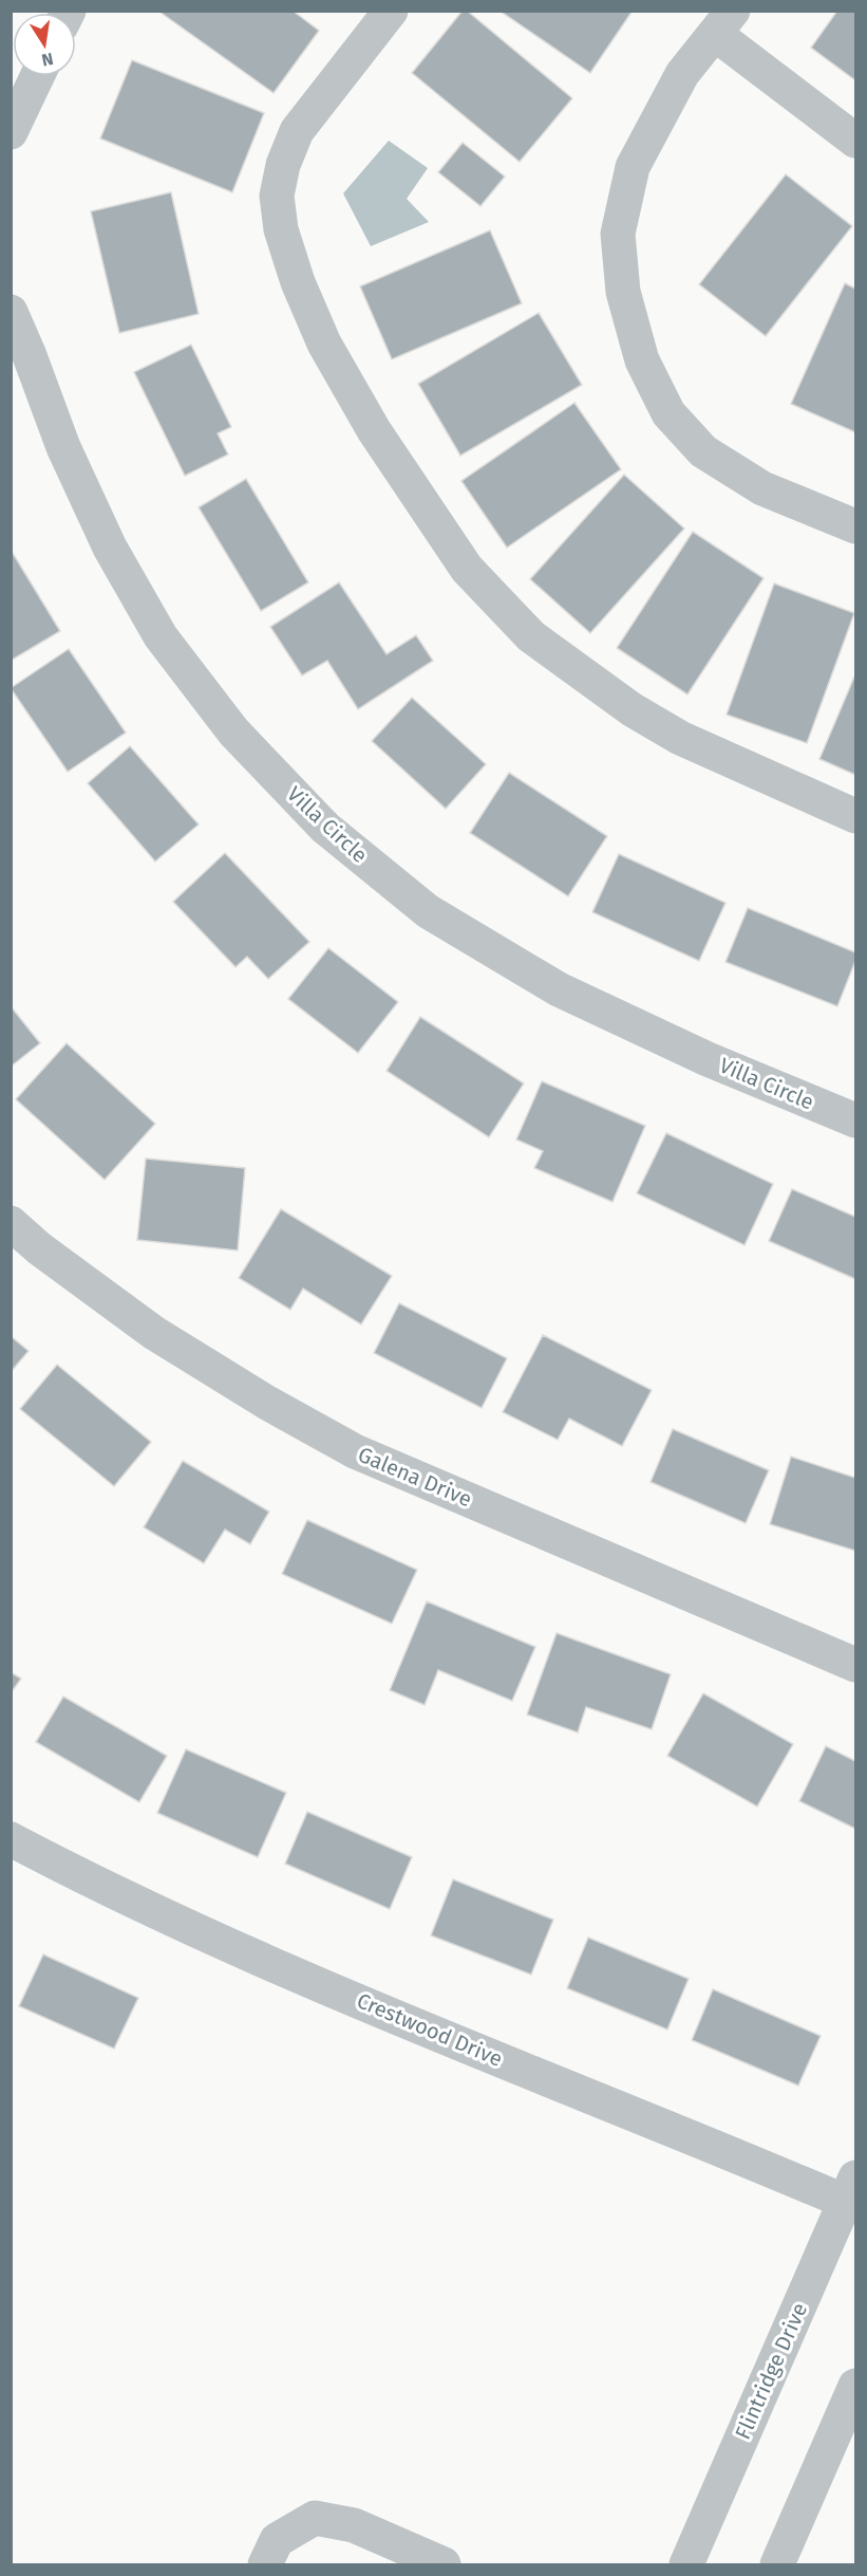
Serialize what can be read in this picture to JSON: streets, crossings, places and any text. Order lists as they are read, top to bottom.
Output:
{
  "streets": {
    "street": [
      "Villa Circle",
      "Galena Drive",
      "Crestwood Drive",
      "Flintridge Drive"
    ]
  },
  "crossings": [
    ["Crestwood Drive", "Flintridge Drive"]
  ],
  "north": "bottom"
}
